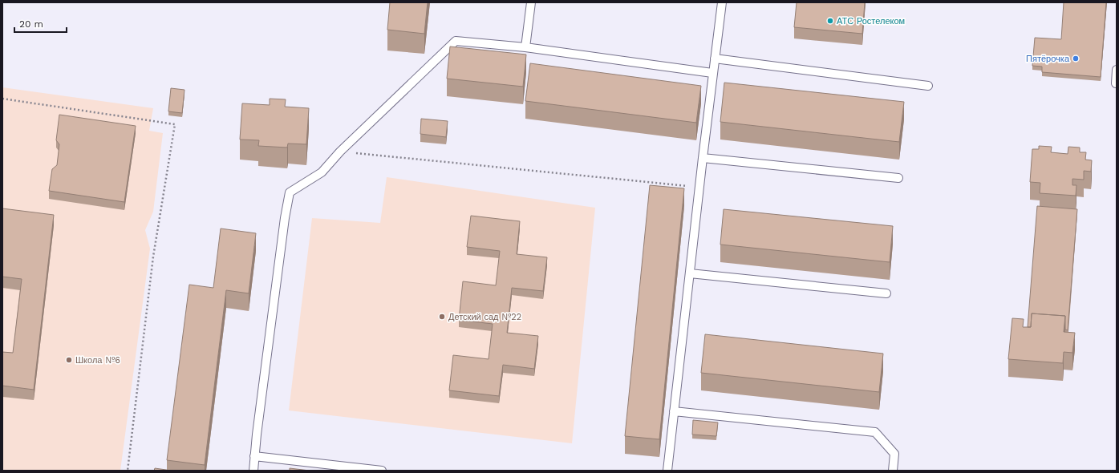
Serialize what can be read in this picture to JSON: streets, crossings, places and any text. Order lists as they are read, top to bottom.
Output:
{
  "places": [
    "АТС Ростелеком",
    "Пятёрочка",
    "Детский сад №22",
    "Школа №6"
  ],
  "scale_bar": "20 m"
}
